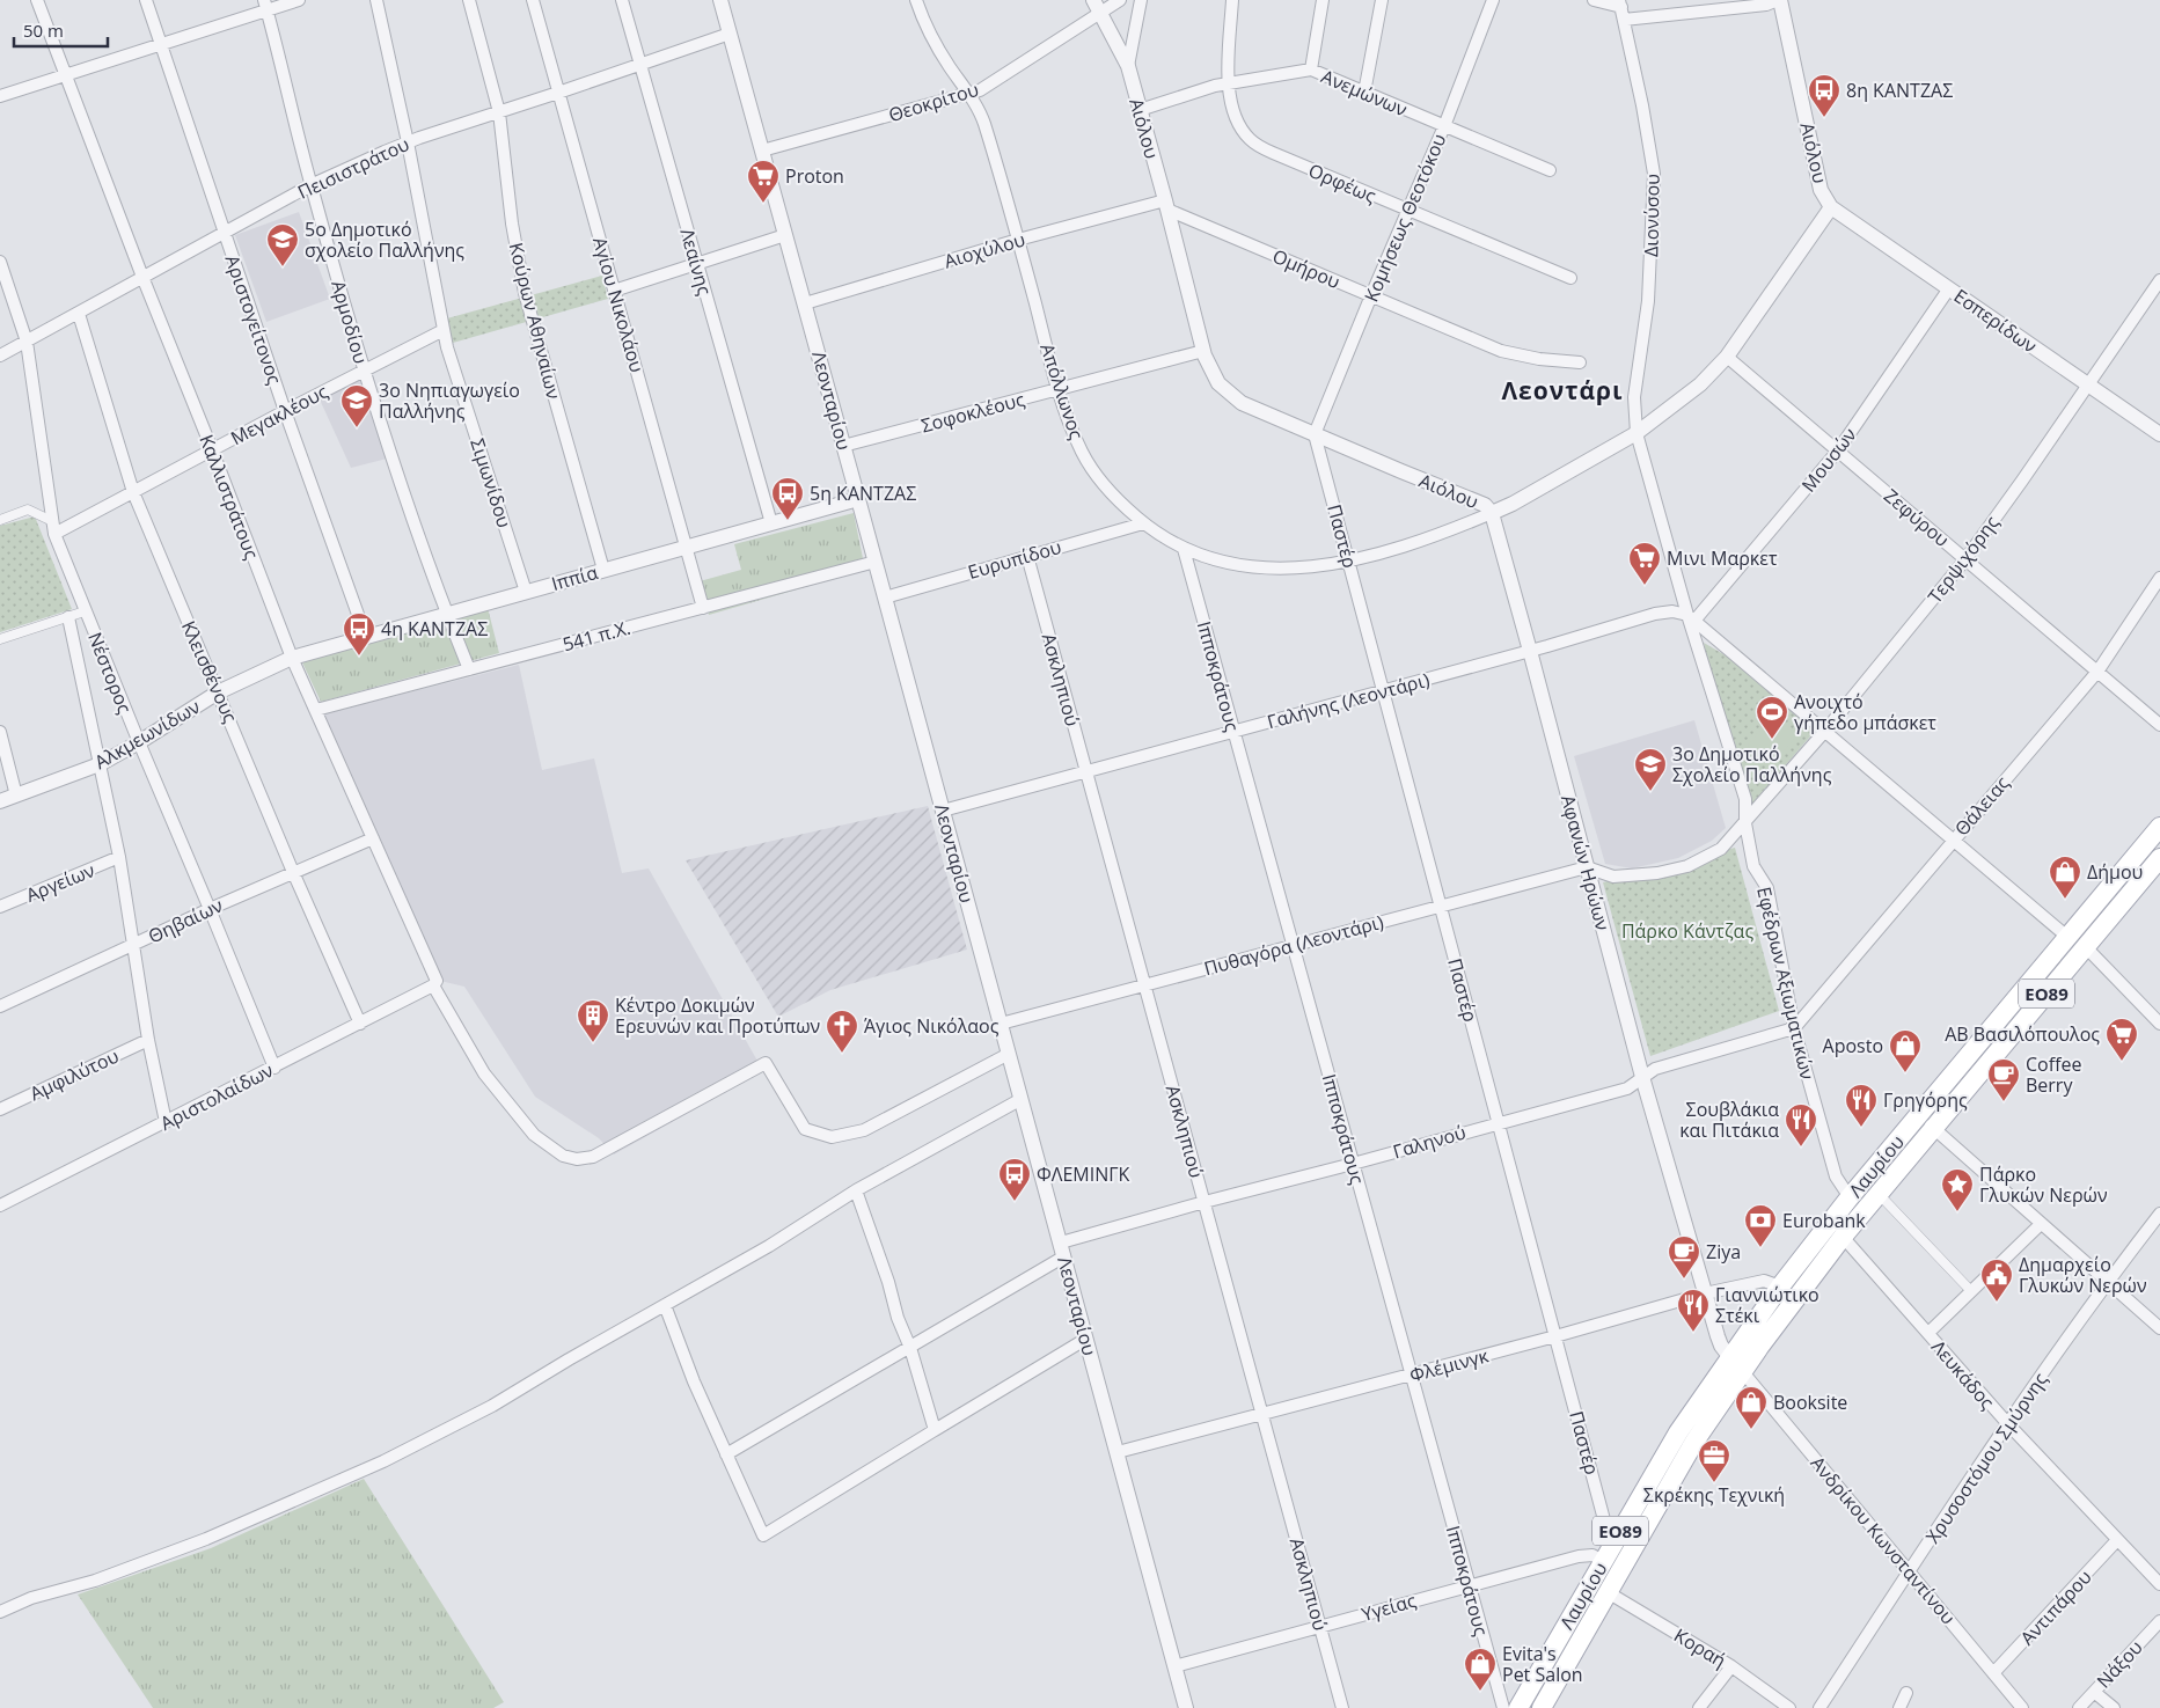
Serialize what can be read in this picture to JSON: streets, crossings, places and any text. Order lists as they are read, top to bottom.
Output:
{
  "streets": {
    "main road": ["ΕΟ89", "Λαυρίου"],
    "street": [
      "Ανεμώνων",
      "Θεοκρίτου",
      "Αιόλου",
      "Πεισιστράτου",
      "Ορφέως",
      "Διονύσου",
      "Κομήσεως Θεοτόκου",
      "Αιοχύλου",
      "Λεαίνης",
      "Ομήρου",
      "Αγίου Νικολάου",
      "Αριστογείτονος",
      "Κούρων Αθηναίων",
      "Εσπερίδων",
      "Αρμοδίου",
      "Απόλλωνος",
      "Λεονταρίου",
      "Σοφοκλέους",
      "Μεγακλέους",
      "Μουσών",
      "Σιμωνίδου",
      "Καλλιστράτους",
      "Ζεφύρου",
      "Παστέρ",
      "Ευρυπίδου",
      "Τερψιχόρης",
      "Ιππία",
      "541 π.Χ.",
      "Κλεισθένους",
      "Νέστορος",
      "Ιπποκράτους",
      "Ασκληπιού",
      "Γαλήνης (Λεοντάρι)",
      "Αλκμεωνίδων",
      "Θάλειας",
      "Αφανών Ηρώων",
      "Αργείων",
      "Θηβαίων",
      "Πυθαγόρα (Λεοντάρι)",
      "Εφέδρων Αξιωματικών",
      "Αμφιλύτου",
      "Αριστολαίδων",
      "Γαληνού",
      "Φλέμινγκ",
      "Λευκάδος",
      "Χρυσοστόμου Σμύρνης",
      "Ανδρίκου Κωνσταντίνου",
      "Υγείας",
      "Αντιπάρου",
      "Κοραή",
      "Νάξου"
    ]
  },
  "crossings": [
    ["Ανεμώνων", "Αιόλου"],
    ["Ανεμώνων", "Ορφέως"],
    ["Ανεμώνων", "Κομήσεως Θεοτόκου"],
    ["Θεοκρίτου", "Αιόλου"],
    ["Θεοκρίτου", "Απόλλωνος"],
    ["Θεοκρίτου", "Λεονταρίου"],
    ["Αιόλου", "Διονύσου"],
    ["Αιόλου", "Κομήσεως Θεοτόκου"],
    ["Αιόλου", "Αιοχύλου"],
    ["Αιόλου", "Ομήρου"],
    ["Αιόλου", "Εσπερίδων"],
    ["Αιόλου", "Απόλλωνος"],
    ["Αιόλου", "Σοφοκλέους"],
    ["Αιόλου", "Ζεφύρου"],
    ["Αιόλου", "Παστέρ"],
    ["Αιόλου", "Αφανών Ηρώων"],
    ["Αιόλου", "Εφέδρων Αξιωματικών"],
    ["Πεισιστράτου", "Λεαίνης"],
    ["Πεισιστράτου", "Αγίου Νικολάου"],
    ["Πεισιστράτου", "Αριστογείτονος"],
    ["Πεισιστράτου", "Κούρων Αθηναίων"],
    ["Πεισιστράτου", "Αρμοδίου"],
    ["Πεισιστράτου", "Λεονταρίου"],
    ["Πεισιστράτου", "Σιμωνίδου"],
    ["Πεισιστράτου", "Καλλιστράτους"],
    ["Πεισιστράτου", "Κλεισθένους"],
    ["Πεισιστράτου", "Νέστορος"],
    ["Ορφέως", "Κομήσεως Θεοτόκου"],
    ["Διονύσου", "Εφέδρων Αξιωματικών"],
    ["Κομήσεως Θεοτόκου", "Ομήρου"],
    ["Κομήσεως Θεοτόκου", "Παστέρ"],
    ["Αιοχύλου", "Ομήρου"],
    ["Αιοχύλου", "Απόλλωνος"],
    ["Αιοχύλου", "Λεονταρίου"],
    ["Λεαίνης", "Ιππία"],
    ["Αγίου Νικολάου", "Ιππία"],
    ["Αγίου Νικολάου", "541 π.Χ."],
    ["Αριστογείτονος", "Μεγακλέους"],
    ["Αριστογείτονος", "Ιππία"],
    ["Κούρων Αθηναίων", "Ιππία"],
    ["Εσπερίδων", "Μουσών"],
    ["Εσπερίδων", "Τερψιχόρης"],
    ["Αρμοδίου", "Μεγακλέους"],
    ["Αρμοδίου", "Ιππία"],
    ["Αρμοδίου", "541 π.Χ."],
    ["Απόλλωνος", "Σοφοκλέους"],
    ["Απόλλωνος", "Παστέρ"],
    ["Απόλλωνος", "Ευρυπίδου"],
    ["Απόλλωνος", "Ιπποκράτους"],
    ["Απόλλωνος", "Αφανών Ηρώων"],
    ["Λεονταρίου", "Σοφοκλέους"],
    ["Λεονταρίου", "Ευρυπίδου"],
    ["Λεονταρίου", "Ιππία"],
    ["Λεονταρίου", "541 π.Χ."],
    ["Λεονταρίου", "Γαλήνης (Λεοντάρι)"],
    ["Λεονταρίου", "Πυθαγόρα (Λεοντάρι)"],
    ["Λεονταρίου", "Γαληνού"],
    ["Λεονταρίου", "Φλέμινγκ"],
    ["Λεονταρίου", "Υγείας"],
    ["Μεγακλέους", "Σιμωνίδου"],
    ["Μεγακλέους", "Καλλιστράτους"],
    ["Μεγακλέους", "Κλεισθένους"],
    ["Μεγακλέους", "Νέστορος"],
    ["Μουσών", "Ζεφύρου"],
    ["Μουσών", "Γαλήνης (Λεοντάρι)"],
    ["Μουσών", "Εφέδρων Αξιωματικών"],
    ["Σιμωνίδου", "Ιππία"],
    ["Καλλιστράτους", "Ιππία"],
    ["Καλλιστράτους", "541 π.Χ."],
    ["Καλλιστράτους", "Αλκμεωνίδων"],
    ["Καλλιστράτους", "Θηβαίων"],
    ["Καλλιστράτους", "Αριστολαίδων"],
    ["Ζεφύρου", "Τερψιχόρης"],
    ["Ζεφύρου", "Θάλειας"],
    ["Παστέρ", "Γαλήνης (Λεοντάρι)"],
    ["Παστέρ", "Πυθαγόρα (Λεοντάρι)"],
    ["Παστέρ", "Γαληνού"],
    ["Παστέρ", "Λαυρίου"],
    ["Παστέρ", "Φλέμινγκ"],
    ["Παστέρ", "Υγείας"],
    ["Ευρυπίδου", "Ασκληπιού"],
    ["Τερψιχόρης", "Αφανών Ηρώων"],
    ["Τερψιχόρης", "Πυθαγόρα (Λεοντάρι)"],
    ["Τερψιχόρης", "Εφέδρων Αξιωματικών"],
    ["Ιππία", "Αλκμεωνίδων"],
    ["Κλεισθένους", "Αλκμεωνίδων"],
    ["Κλεισθένους", "Θηβαίων"],
    ["Κλεισθένους", "Αριστολαίδων"],
    ["Νέστορος", "Αλκμεωνίδων"],
    ["Νέστορος", "Αργείων"],
    ["Νέστορος", "Θηβαίων"],
    ["Νέστορος", "Αμφιλύτου"],
    ["Νέστορος", "Αριστολαίδων"],
    ["Ιπποκράτους", "Γαλήνης (Λεοντάρι)"],
    ["Ιπποκράτους", "Πυθαγόρα (Λεοντάρι)"],
    ["Ιπποκράτους", "Γαληνού"],
    ["Ιπποκράτους", "Φλέμινγκ"],
    ["Ιπποκράτους", "Υγείας"],
    ["Ασκληπιού", "Γαλήνης (Λεοντάρι)"],
    ["Ασκληπιού", "Πυθαγόρα (Λεοντάρι)"],
    ["Ασκληπιού", "Γαληνού"],
    ["Ασκληπιού", "Φλέμινγκ"],
    ["Ασκληπιού", "Υγείας"],
    ["Γαλήνης (Λεοντάρι)", "Αφανών Ηρώων"],
    ["Γαλήνης (Λεοντάρι)", "Εφέδρων Αξιωματικών"],
    ["Θάλειας", "Εφέδρων Αξιωματικών"],
    ["Θάλειας", "Γαληνού"],
    ["Αφανών Ηρώων", "Πυθαγόρα (Λεοντάρι)"],
    ["Αφανών Ηρώων", "Γαληνού"],
    ["Αφανών Ηρώων", "Λαυρίου"],
    ["Αφανών Ηρώων", "Φλέμινγκ"],
    ["Αφανών Ηρώων", "Ανδρίκου Κωνσταντίνου"],
    ["Εφέδρων Αξιωματικών", "Γαληνού"],
    ["Εφέδρων Αξιωματικών", "Λαυρίου"],
    ["Λαυρίου", "Φλέμινγκ"],
    ["Λαυρίου", "Λευκάδος"],
    ["Λαυρίου", "Ανδρίκου Κωνσταντίνου"],
    ["Λαυρίου", "Υγείας"],
    ["Λαυρίου", "Κοραή"],
    ["Λευκάδος", "Χρυσοστόμου Σμύρνης"],
    ["Λευκάδος", "Αντιπάρου"],
    ["Χρυσοστόμου Σμύρνης", "Ανδρίκου Κωνσταντίνου"],
    ["Ανδρίκου Κωνσταντίνου", "Αντιπάρου"]
  ],
  "districts": ["Λεοντάρι"],
  "parks": ["Πάρκο Κάντζας"],
  "places": {
    "bus stop": [
      "8η ΚΑΝΤΖΑΣ",
      "5η ΚΑΝΤΖΑΣ",
      "4η ΚΑΝΤΖΑΣ",
      "ΦΛΕΜΙΝΓΚ"
    ],
    "supermarket": ["Proton", "Μινι Μαρκετ", "ΑΒ Βασιλόπουλος"],
    "school or university": ["5o Δημοτικό σχολείο Παλλήνης", "3ο Νηπιαγωγείο Παλλήνης", "3ο Δημοτικό Σχολείο Παλλήνης"],
    "sports": ["Ανοιχτό γήπεδο μπάσκετ"],
    "shop": [
      "Δήμου",
      "Aposto",
      "Booksite",
      "Evita's Pet Salon"
    ],
    "building": ["Κέντρο Δοκιμών Ερευνών και Προτύπων"],
    "church": ["Άγιος Νικόλαος"],
    "cafe": ["Coffee Berry", "Ziya"],
    "restaurant": ["Γρηγόρης", "Σουβλάκια και Πιτάκια", "Γιαννιώτικο Στέκι"],
    "place": ["Πάρκο Γλυκών Νερών"],
    "bank": ["Eurobank"],
    "public building": ["Δημαρχείο Γλυκών Νερών"],
    "office": ["Σκρέκης Τεχνική"]
  },
  "scale_bar": "50 m"
}
